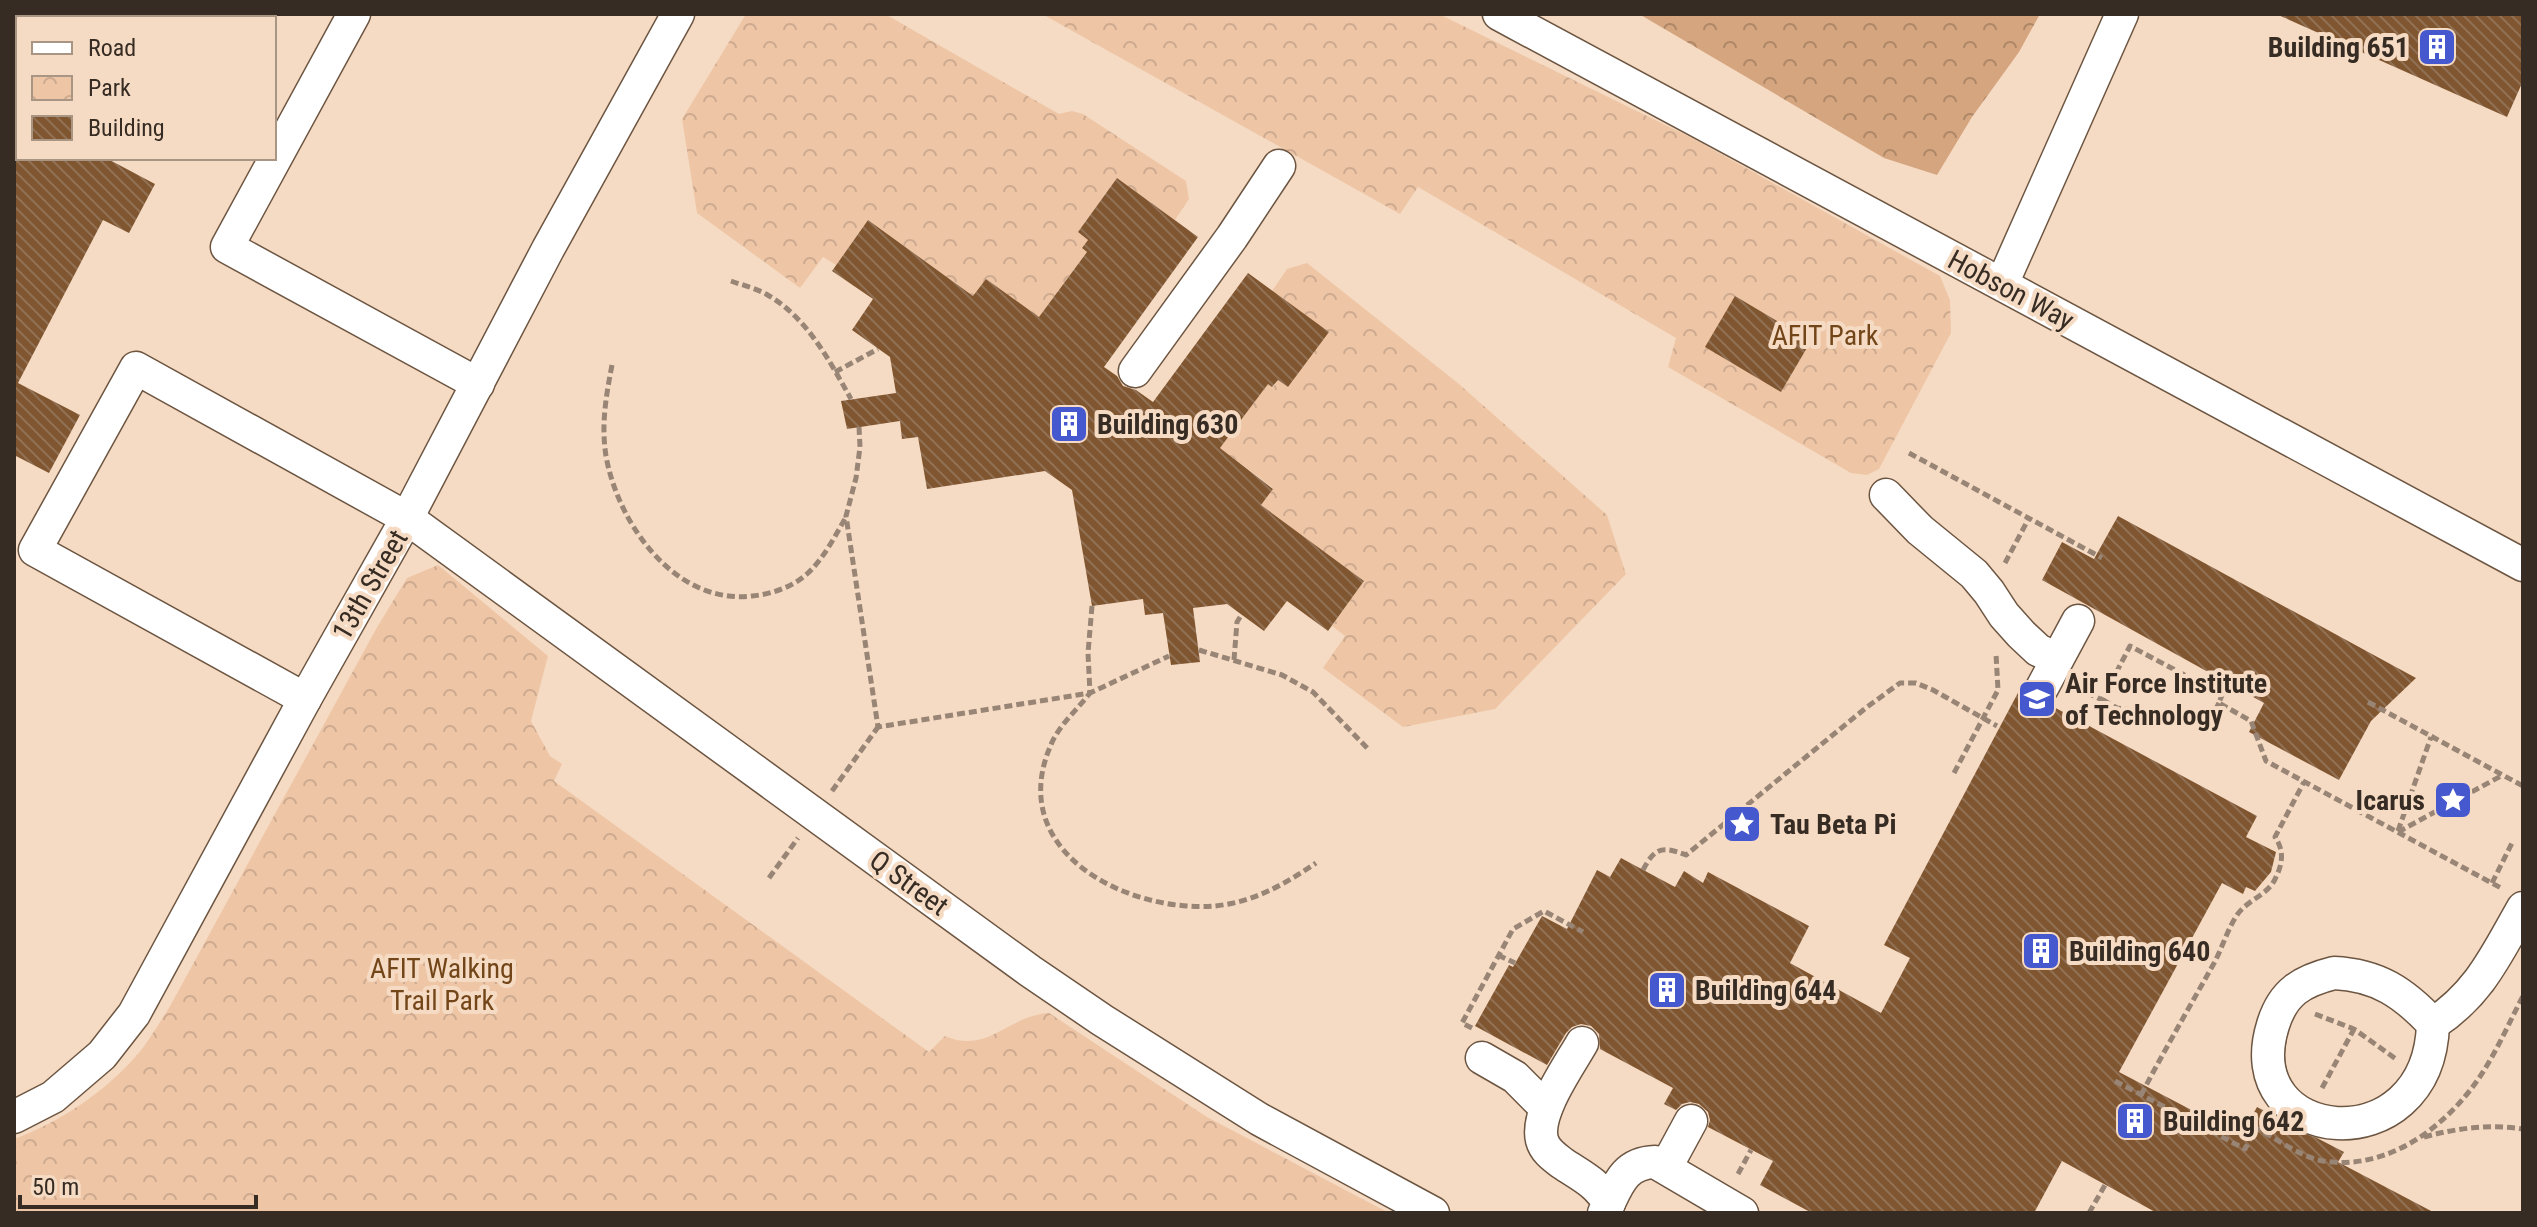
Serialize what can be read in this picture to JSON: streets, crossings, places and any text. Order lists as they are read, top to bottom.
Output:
{
  "streets": {
    "street": ["Hobson Way", "13th Street", "Q Street"]
  },
  "crossings": [
    ["13th Street", "Q Street"]
  ],
  "parks": ["AFIT Park", "AFIT Walking Trail Park"],
  "places": {
    "building": [
      "Building 651",
      "Building 630",
      "Building 640",
      "Building 644",
      "Building 642"
    ],
    "school or university": ["Air Force Institute of Technology"],
    "place": ["Icarus", "Tau Beta Pi"]
  },
  "legend": ["Road", "Park", "Building"],
  "scale_bar": "50 m"
}
